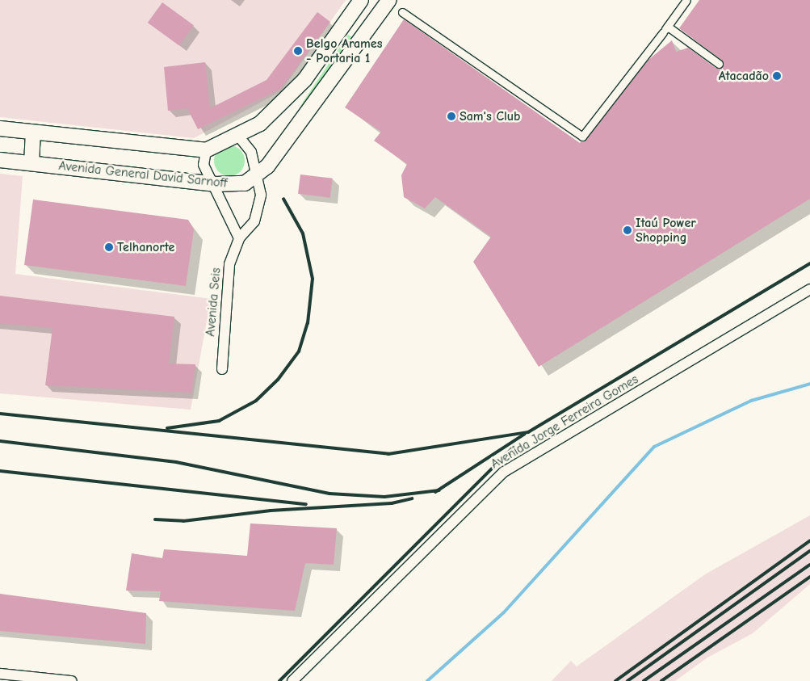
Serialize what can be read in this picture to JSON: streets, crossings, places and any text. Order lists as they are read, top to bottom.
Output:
{
  "streets": {
    "main road": ["Avenida General David Sarnoff"],
    "street": ["Avenida Seis", "Avenida Jorge Ferreira Gomes"]
  },
  "crossings": [
    ["Avenida General David Sarnoff", "Avenida Seis"]
  ],
  "places": [
    "Belgo Arames - Portaria 1",
    "Atacadão",
    "Sam's Club",
    "Itaú Power Shopping",
    "Telhanorte"
  ]
}
